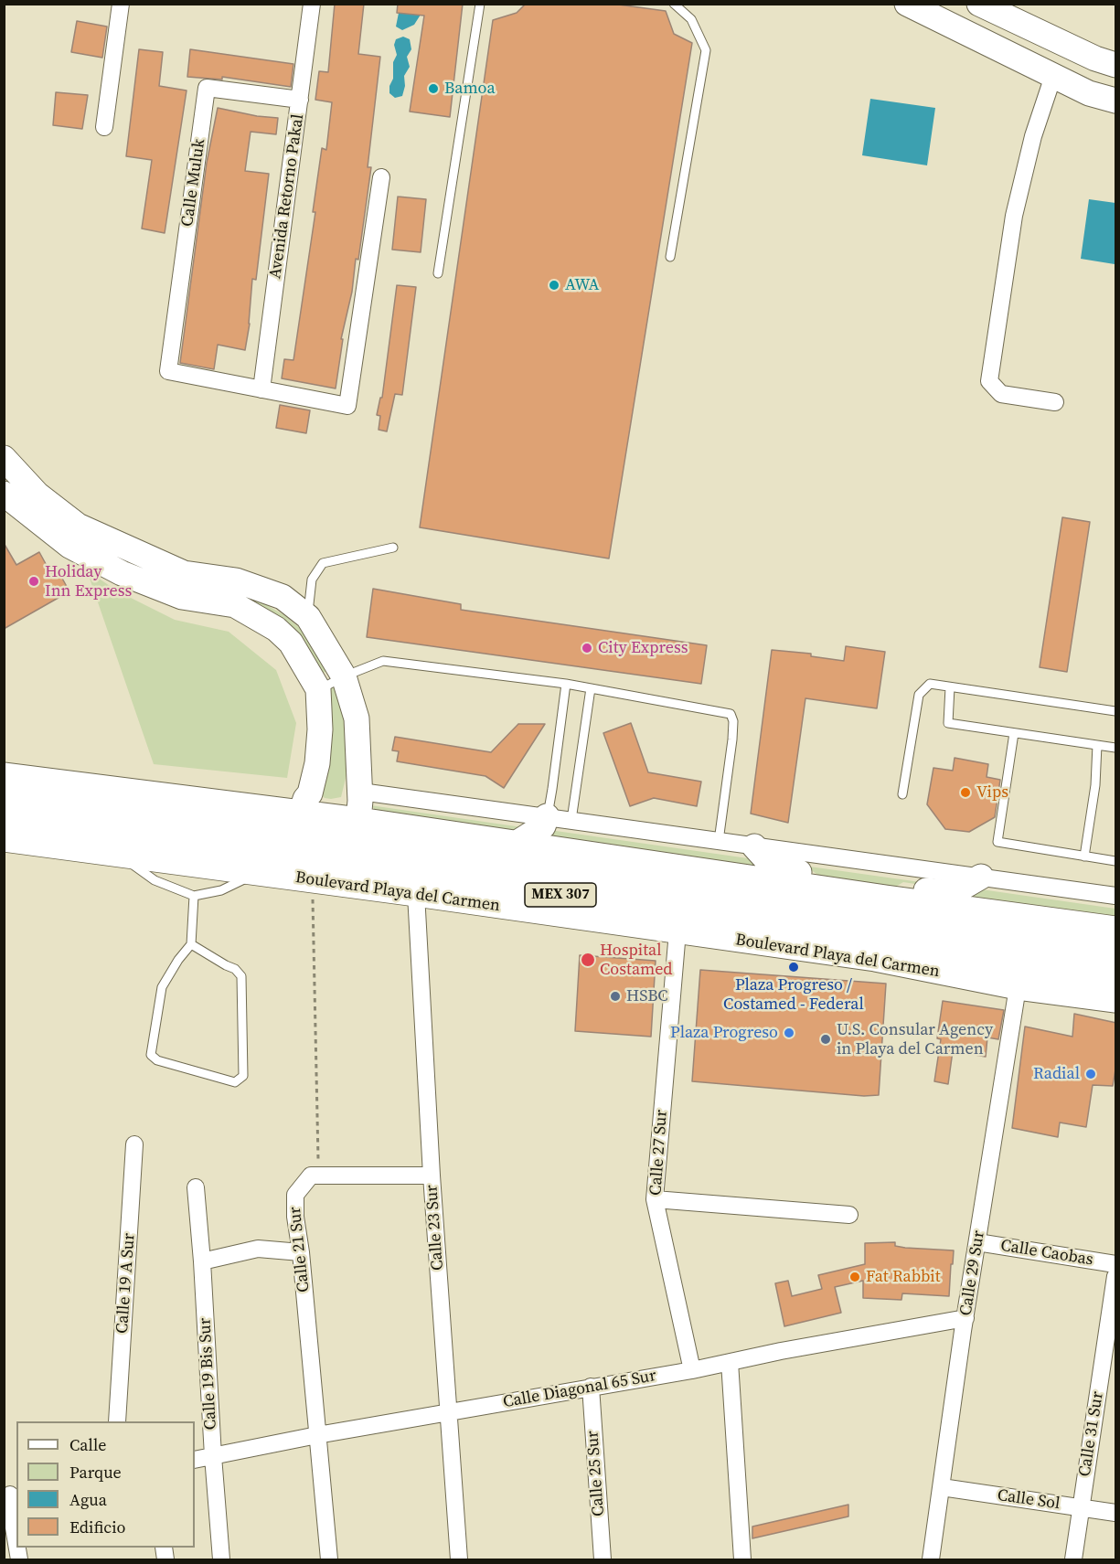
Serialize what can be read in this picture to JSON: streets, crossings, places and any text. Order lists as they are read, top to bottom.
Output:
{
  "streets": {
    "highway": ["MEX 307"],
    "main road": ["Boulevard Playa del Carmen"],
    "street": [
      "Calle Muluk",
      "Avenida Retorno Pakal",
      "Calle 27 Sur",
      "Calle 23 Sur",
      "Calle 21 Sur",
      "Calle Caobas",
      "Calle 29 Sur",
      "Calle 19 A Sur",
      "Calle 19 Bis Sur",
      "Calle Diagonal 65 Sur",
      "Calle 31 Sur",
      "Calle 25 Sur",
      "Calle Sol"
    ]
  },
  "crossings": [
    ["Calle Muluk", "Avenida Retorno Pakal"],
    ["Boulevard Playa del Carmen", "Calle 27 Sur"],
    ["Boulevard Playa del Carmen", "Calle 23 Sur"],
    ["Boulevard Playa del Carmen", "Calle 29 Sur"],
    ["Calle 27 Sur", "Calle Diagonal 65 Sur"],
    ["Calle 23 Sur", "Calle Diagonal 65 Sur"],
    ["Calle 21 Sur", "Calle Diagonal 65 Sur"],
    ["Calle Caobas", "Calle 29 Sur"],
    ["Calle 29 Sur", "Calle Diagonal 65 Sur"],
    ["Calle 29 Sur", "Calle Sol"],
    ["Calle 19 Bis Sur", "Calle Diagonal 65 Sur"],
    ["Calle Diagonal 65 Sur", "Calle 25 Sur"],
    ["Calle 31 Sur", "Calle Sol"]
  ],
  "places": [
    "Bamoa",
    "AWA",
    "Holiday Inn Express",
    "City Express",
    "Vips",
    "Hospital Costamed",
    "Plaza Progreso / Costamed - Federal",
    "HSBC",
    "Plaza Progreso",
    "U.S. Consular Agency in Playa del Carmen",
    "Radial",
    "Fat Rabbit"
  ],
  "legend": [
    "Calle",
    "Parque",
    "Agua",
    "Edificio"
  ]
}
